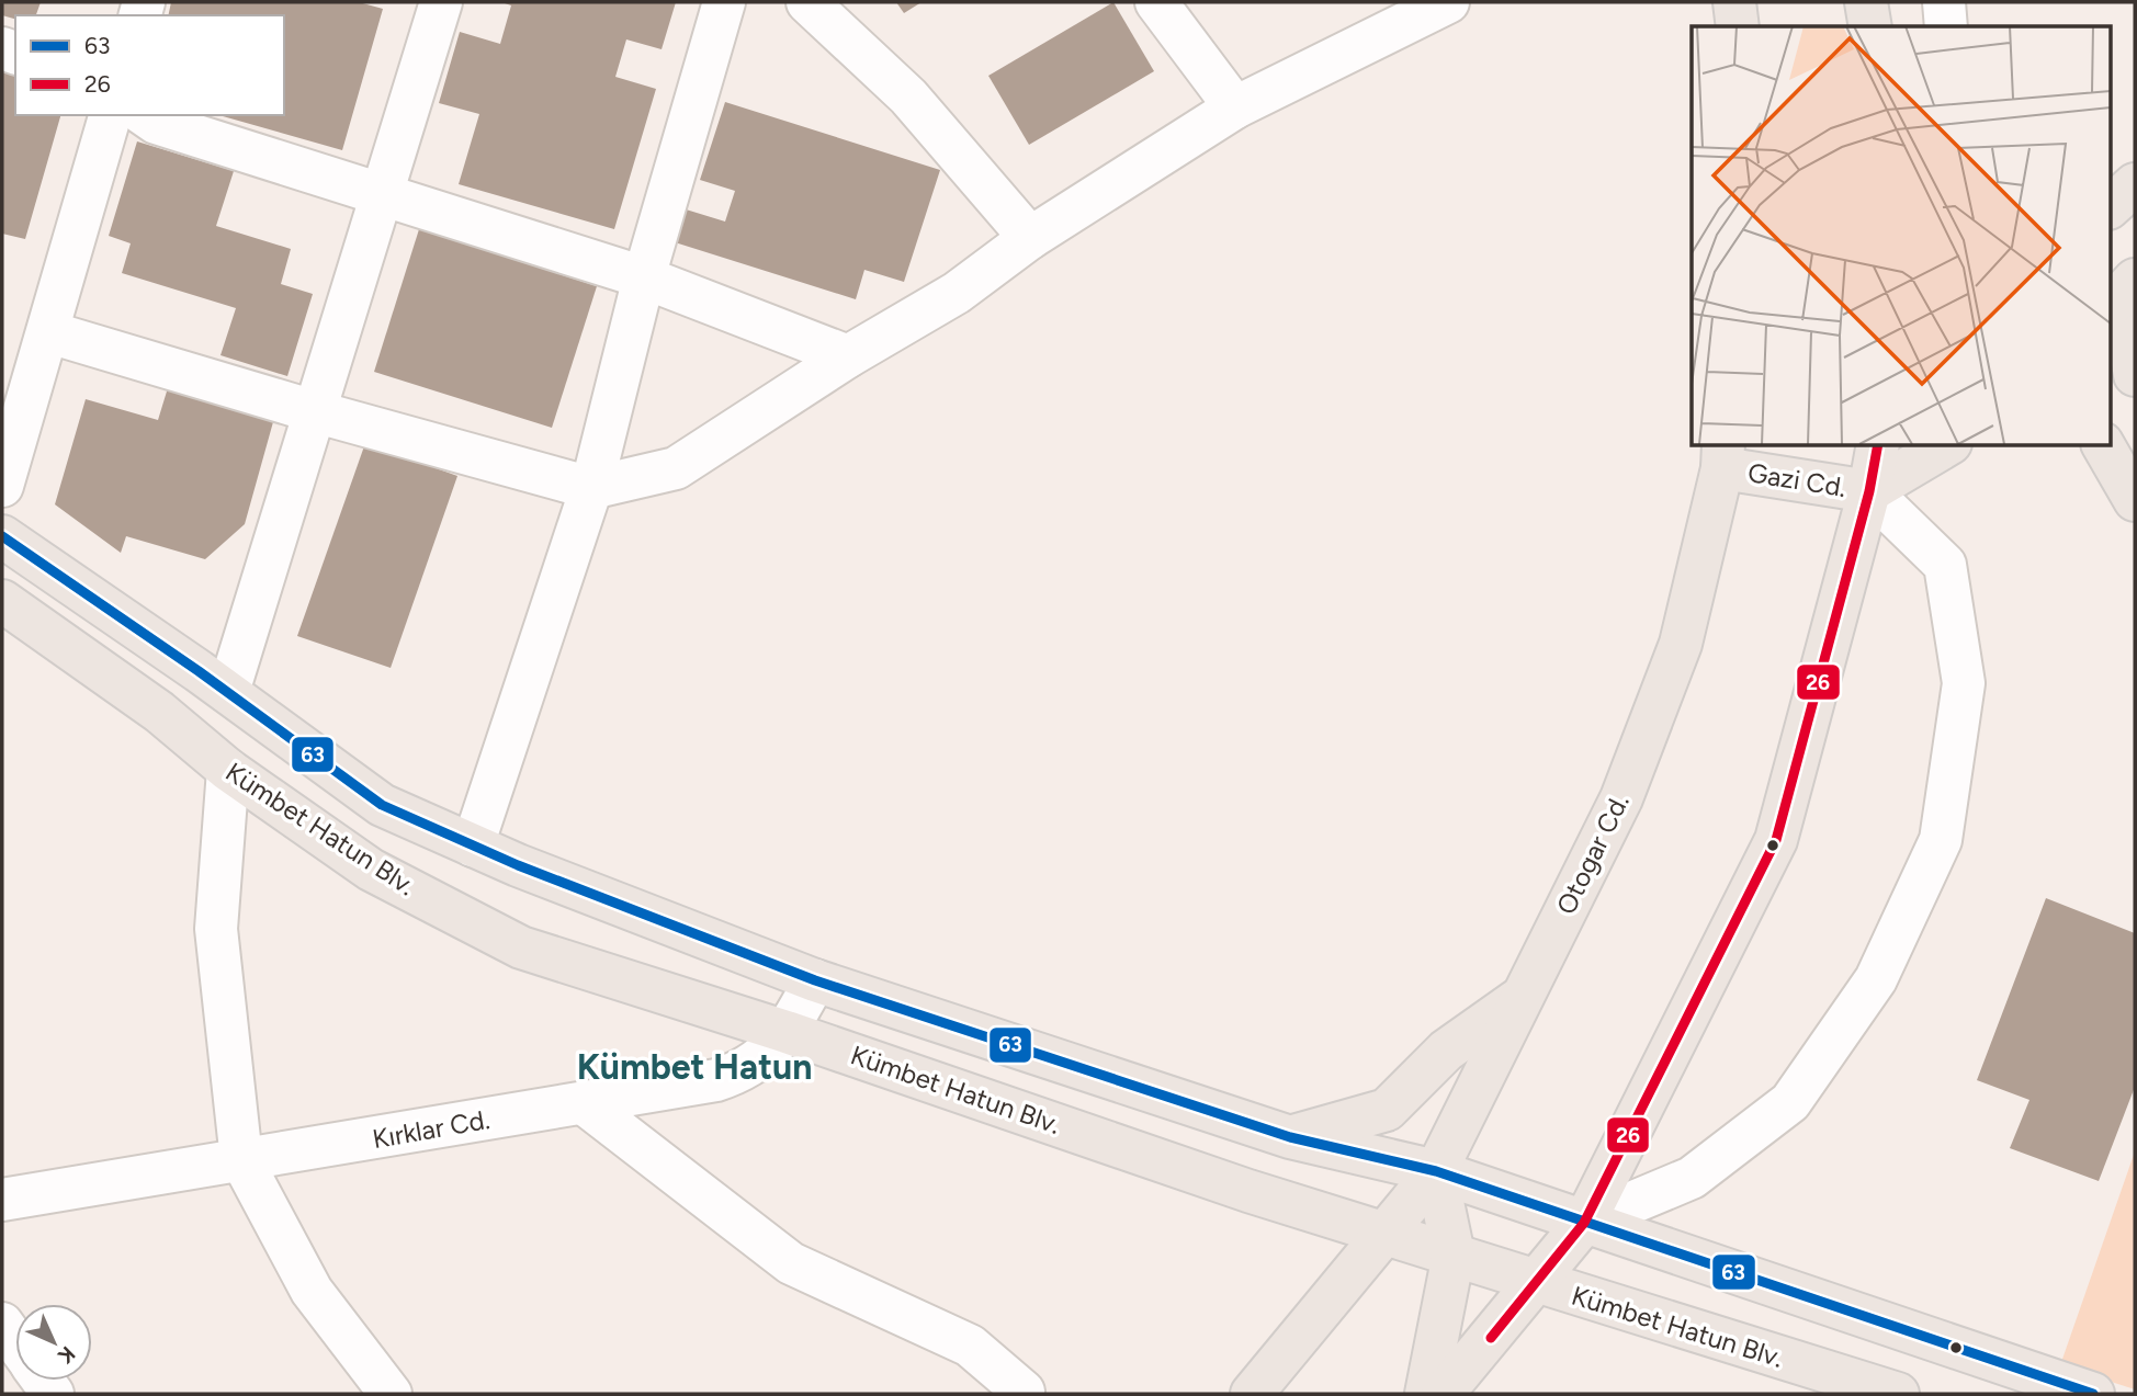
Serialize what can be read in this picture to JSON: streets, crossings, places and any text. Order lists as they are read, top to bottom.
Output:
{
  "streets": {
    "main road": ["Gazi Cd.", "Kümbet Hatun Blv.", "Otogar Cd."],
    "street": ["Kırklar Cd."]
  },
  "crossings": [
    ["Gazi Cd.", "Otogar Cd."],
    ["Kümbet Hatun Blv.", "Otogar Cd."],
    ["Kümbet Hatun Blv.", "Kırklar Cd."]
  ],
  "districts": ["Kümbet Hatun"],
  "lines": ["transit line 26", "transit line 63"],
  "legend": ["63", "26"],
  "north": "bottom right"
}
